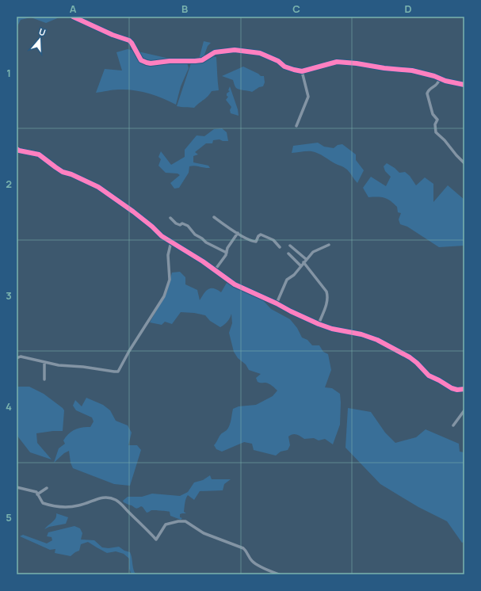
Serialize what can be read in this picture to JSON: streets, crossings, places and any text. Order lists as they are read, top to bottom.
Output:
{
  "north": "top",
  "grid": {
    "columns": [
      "A",
      "B",
      "C",
      "D"
    ],
    "rows": [
      "1",
      "2",
      "3",
      "4",
      "5"
    ]
  }
}
